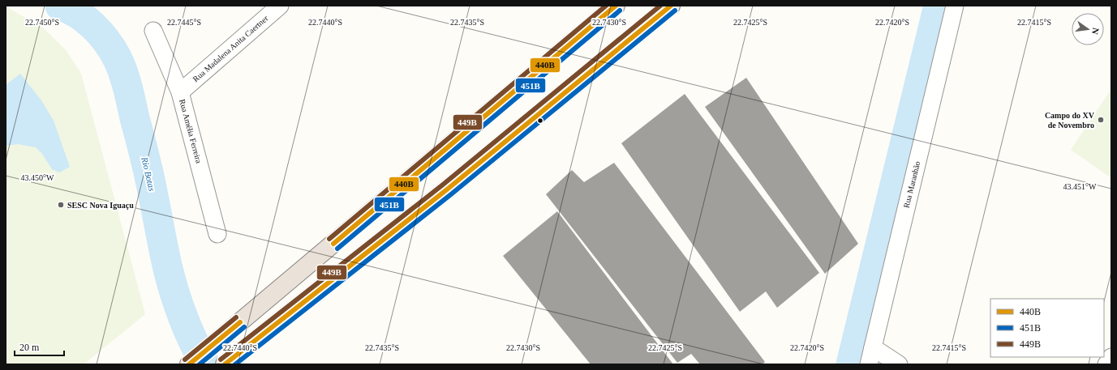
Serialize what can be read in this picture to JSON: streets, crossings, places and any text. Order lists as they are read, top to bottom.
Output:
{
  "streets": {
    "street": ["Rua Madalena Anita Caertner", "Rua Amélia Ferreira", "Rua Maranhão"]
  },
  "crossings": [
    ["Rua Madalena Anita Caertner", "Rua Amélia Ferreira"]
  ],
  "water": ["Rio Botas"],
  "places": ["Campo do XV de Novembro", "SESC Nova Iguaçu"],
  "lines": ["transit line 440B", "transit line 449B", "transit line 451B"],
  "legend": ["440B", "451B", "449B"],
  "scale_bar": "20 m",
  "north": "right",
  "coordinates": [
    "22.7450°S",
    "22.7445°S",
    "22.7440°S",
    "22.7435°S",
    "22.7430°S",
    "22.7425°S",
    "22.7420°S",
    "22.7415°S",
    "43.450°W",
    "43.451°W"
  ]
}
